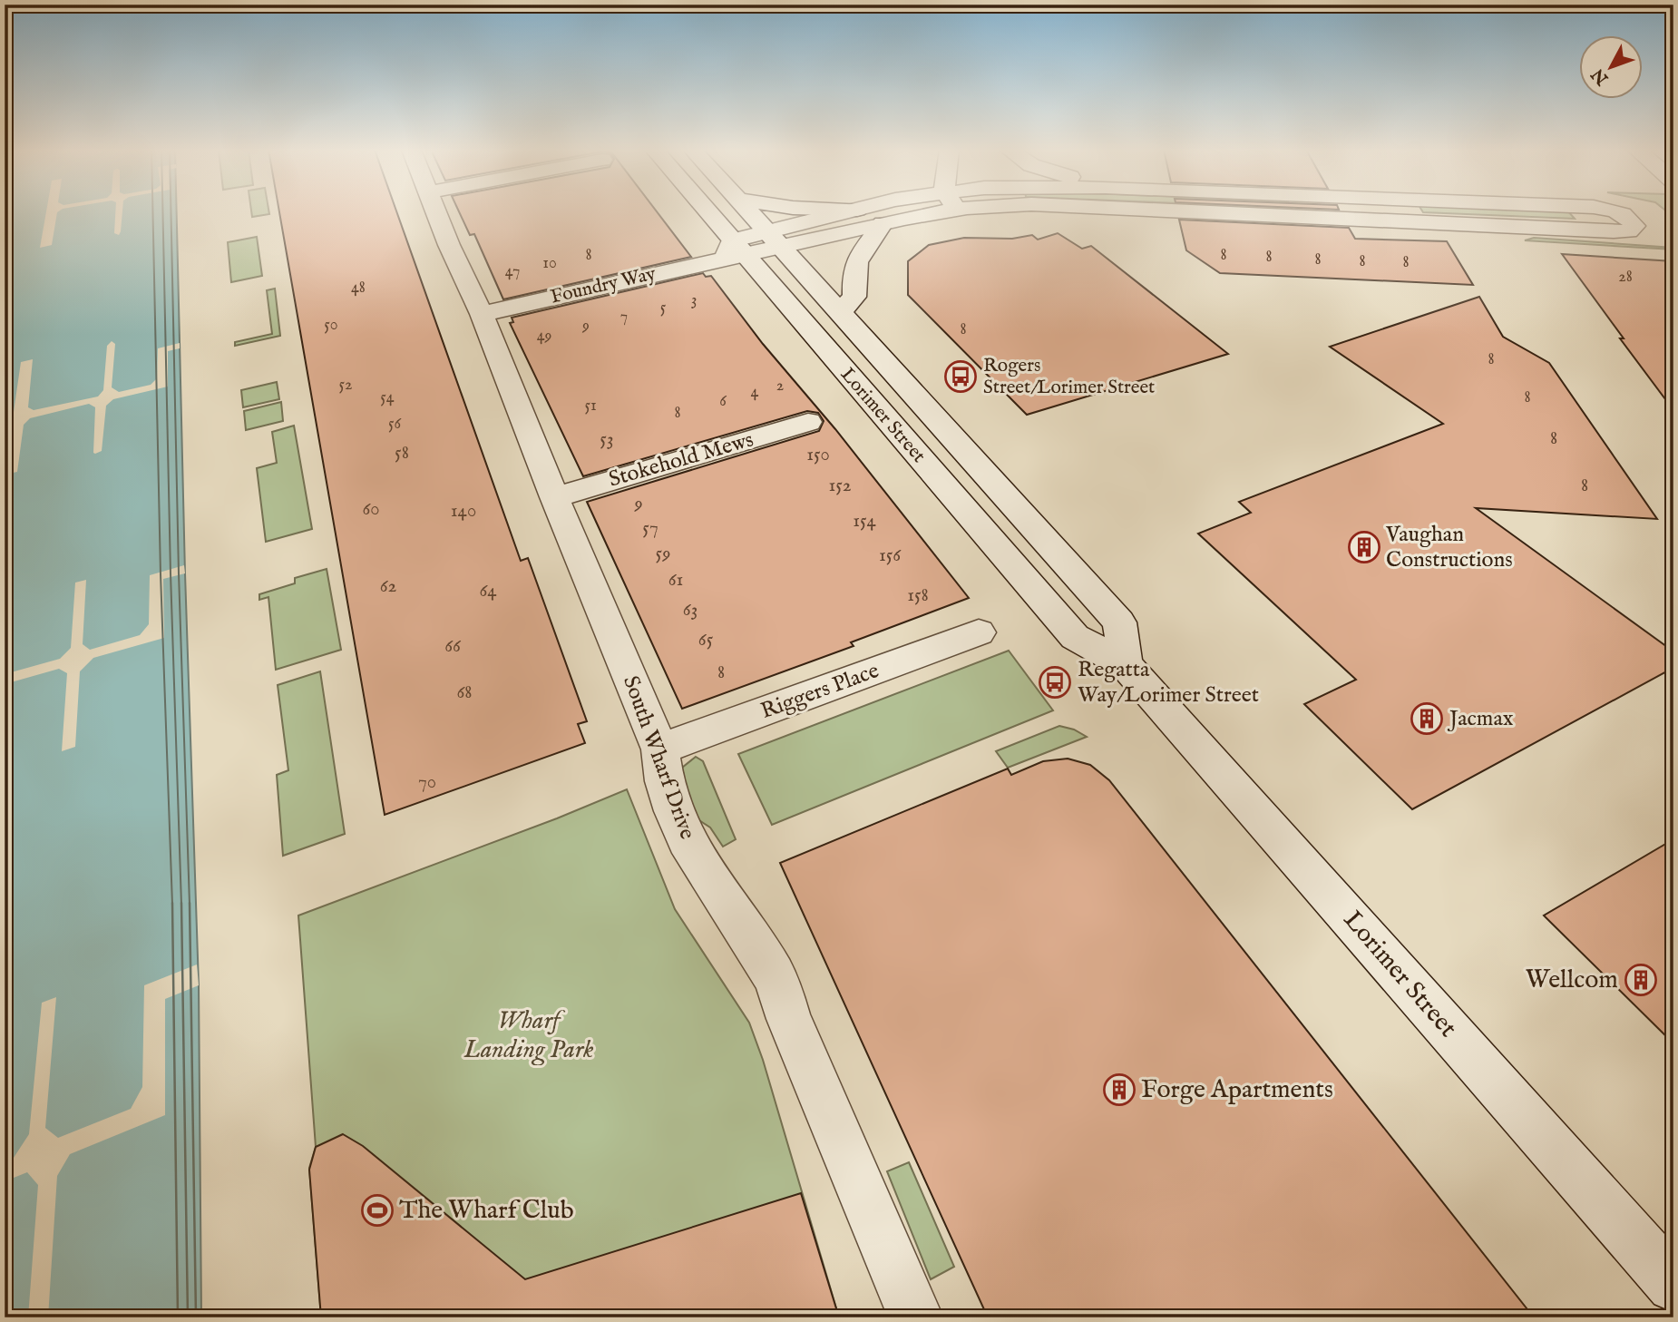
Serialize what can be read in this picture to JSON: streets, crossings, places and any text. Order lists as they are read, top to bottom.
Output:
{
  "streets": {
    "street": [
      "Foundry Way",
      "Lorimer Street",
      "Stokehold Mews",
      "Riggers Place",
      "South Wharf Drive"
    ]
  },
  "crossings": [
    ["Foundry Way", "Lorimer Street"],
    ["Foundry Way", "South Wharf Drive"],
    ["Stokehold Mews", "South Wharf Drive"],
    ["Riggers Place", "South Wharf Drive"]
  ],
  "parks": ["Wharf Landing Park"],
  "places": {
    "bus stop": ["Rogers Street/Lorimer Street", "Regatta Way/Lorimer Street"],
    "building": [
      "Vaughan Constructions",
      "Jacmax",
      "Wellcom",
      "Forge Apartments"
    ],
    "sports": ["The Wharf Club"]
  },
  "house_numbers": [
    "8",
    "8",
    "8",
    "8",
    "8",
    "8",
    "10",
    "47",
    "28",
    "48",
    "3",
    "5",
    "7",
    "50",
    "9",
    "8",
    "49",
    "8",
    "52",
    "2",
    "4",
    "54",
    "8",
    "6",
    "51",
    "8",
    "56",
    "8",
    "53",
    "58",
    "150",
    "152",
    "8",
    "9",
    "60",
    "140",
    "154",
    "57",
    "59",
    "156",
    "61",
    "62",
    "64",
    "158",
    "63",
    "65",
    "66",
    "8",
    "68",
    "70"
  ],
  "north": "bottom left"
}
